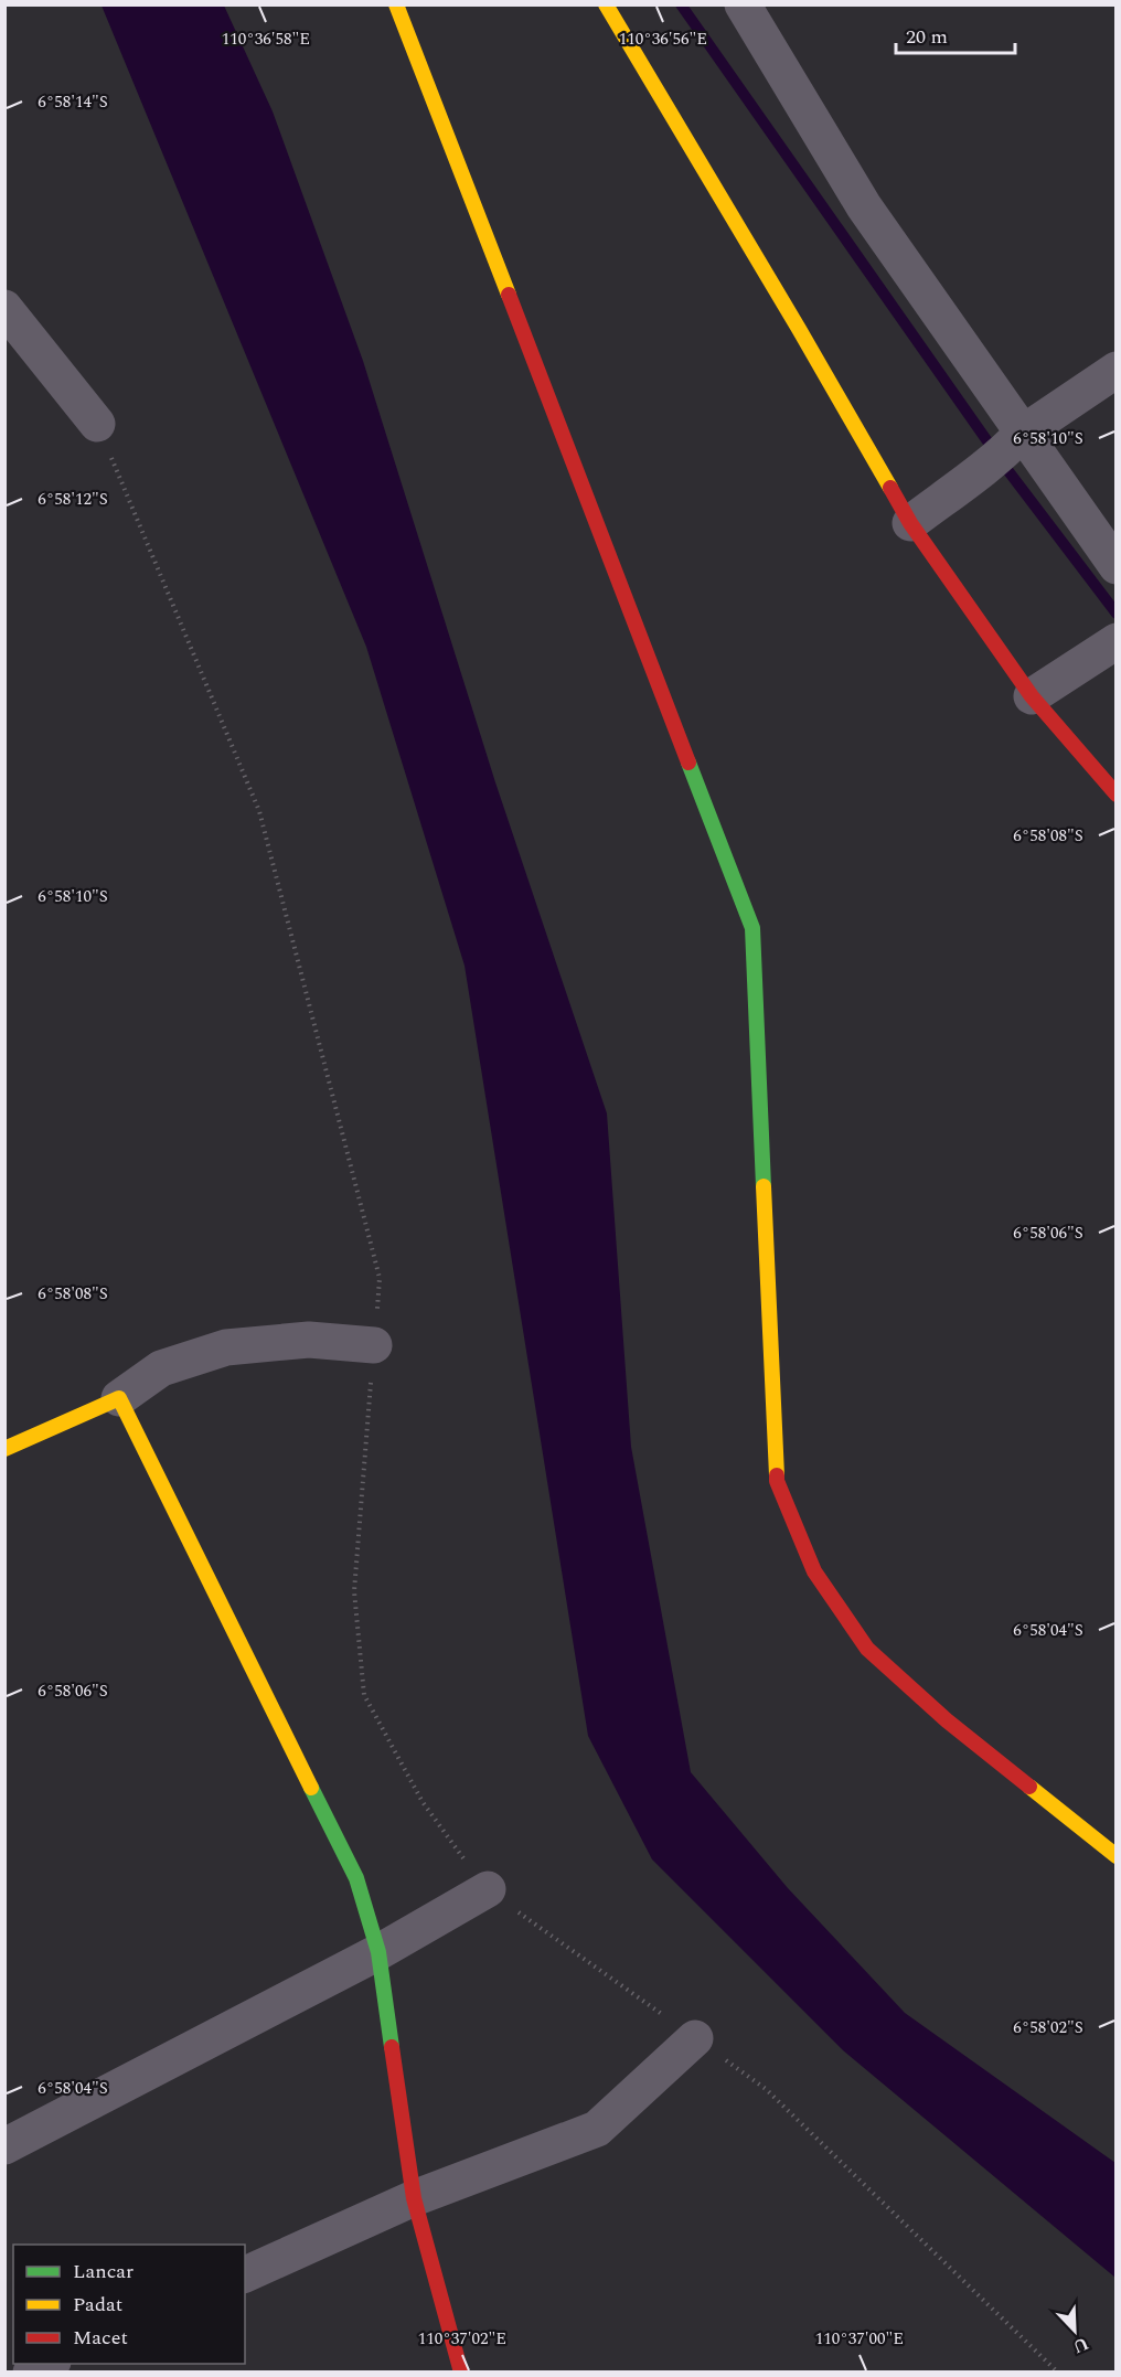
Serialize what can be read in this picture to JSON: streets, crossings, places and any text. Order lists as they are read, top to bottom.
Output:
{
  "legend": ["Lancar", "Padat", "Macet"],
  "scale_bar": "20 m",
  "north": "bottom right",
  "coordinates": [
    "110°36'58\"E",
    "110°36'56\"E",
    "6°58'14\"S",
    "6°58'10\"S",
    "6°58'12\"S",
    "6°58'08\"S",
    "6°58'06\"S",
    "6°58'04\"S",
    "6°58'02\"S",
    "110°37'02\"E",
    "110°37'00\"E"
  ]
}
